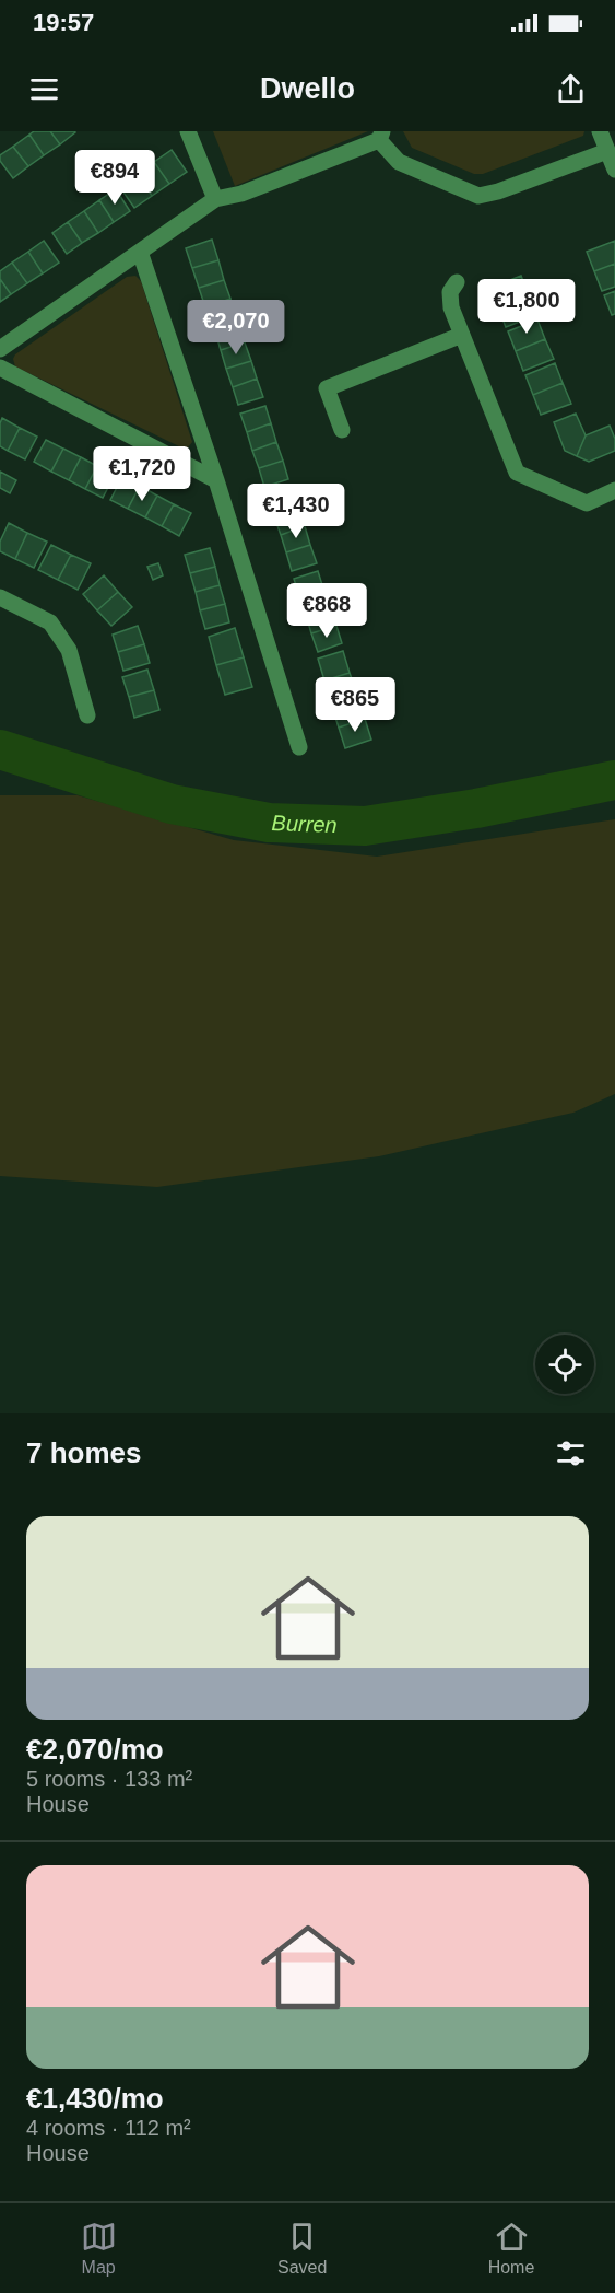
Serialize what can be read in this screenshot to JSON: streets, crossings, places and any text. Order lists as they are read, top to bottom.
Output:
{
  "water": ["Burren"],
  "page": {
    "status": "19:57",
    "header": "Dwello",
    "price": [
      "€894",
      "€1,800",
      "€2,070",
      "€1,720",
      "€1,430",
      "€868",
      "€865"
    ],
    "heading": "7 homes",
    "list": [
      {
        "name": "€2,070/mo",
        "note": "5 rooms · 133 m² · House"
      },
      {
        "name": "€1,430/mo",
        "note": "4 rooms · 112 m² · House"
      }
    ],
    "tabs": ["Map", "Saved", "Home"]
  }
}
